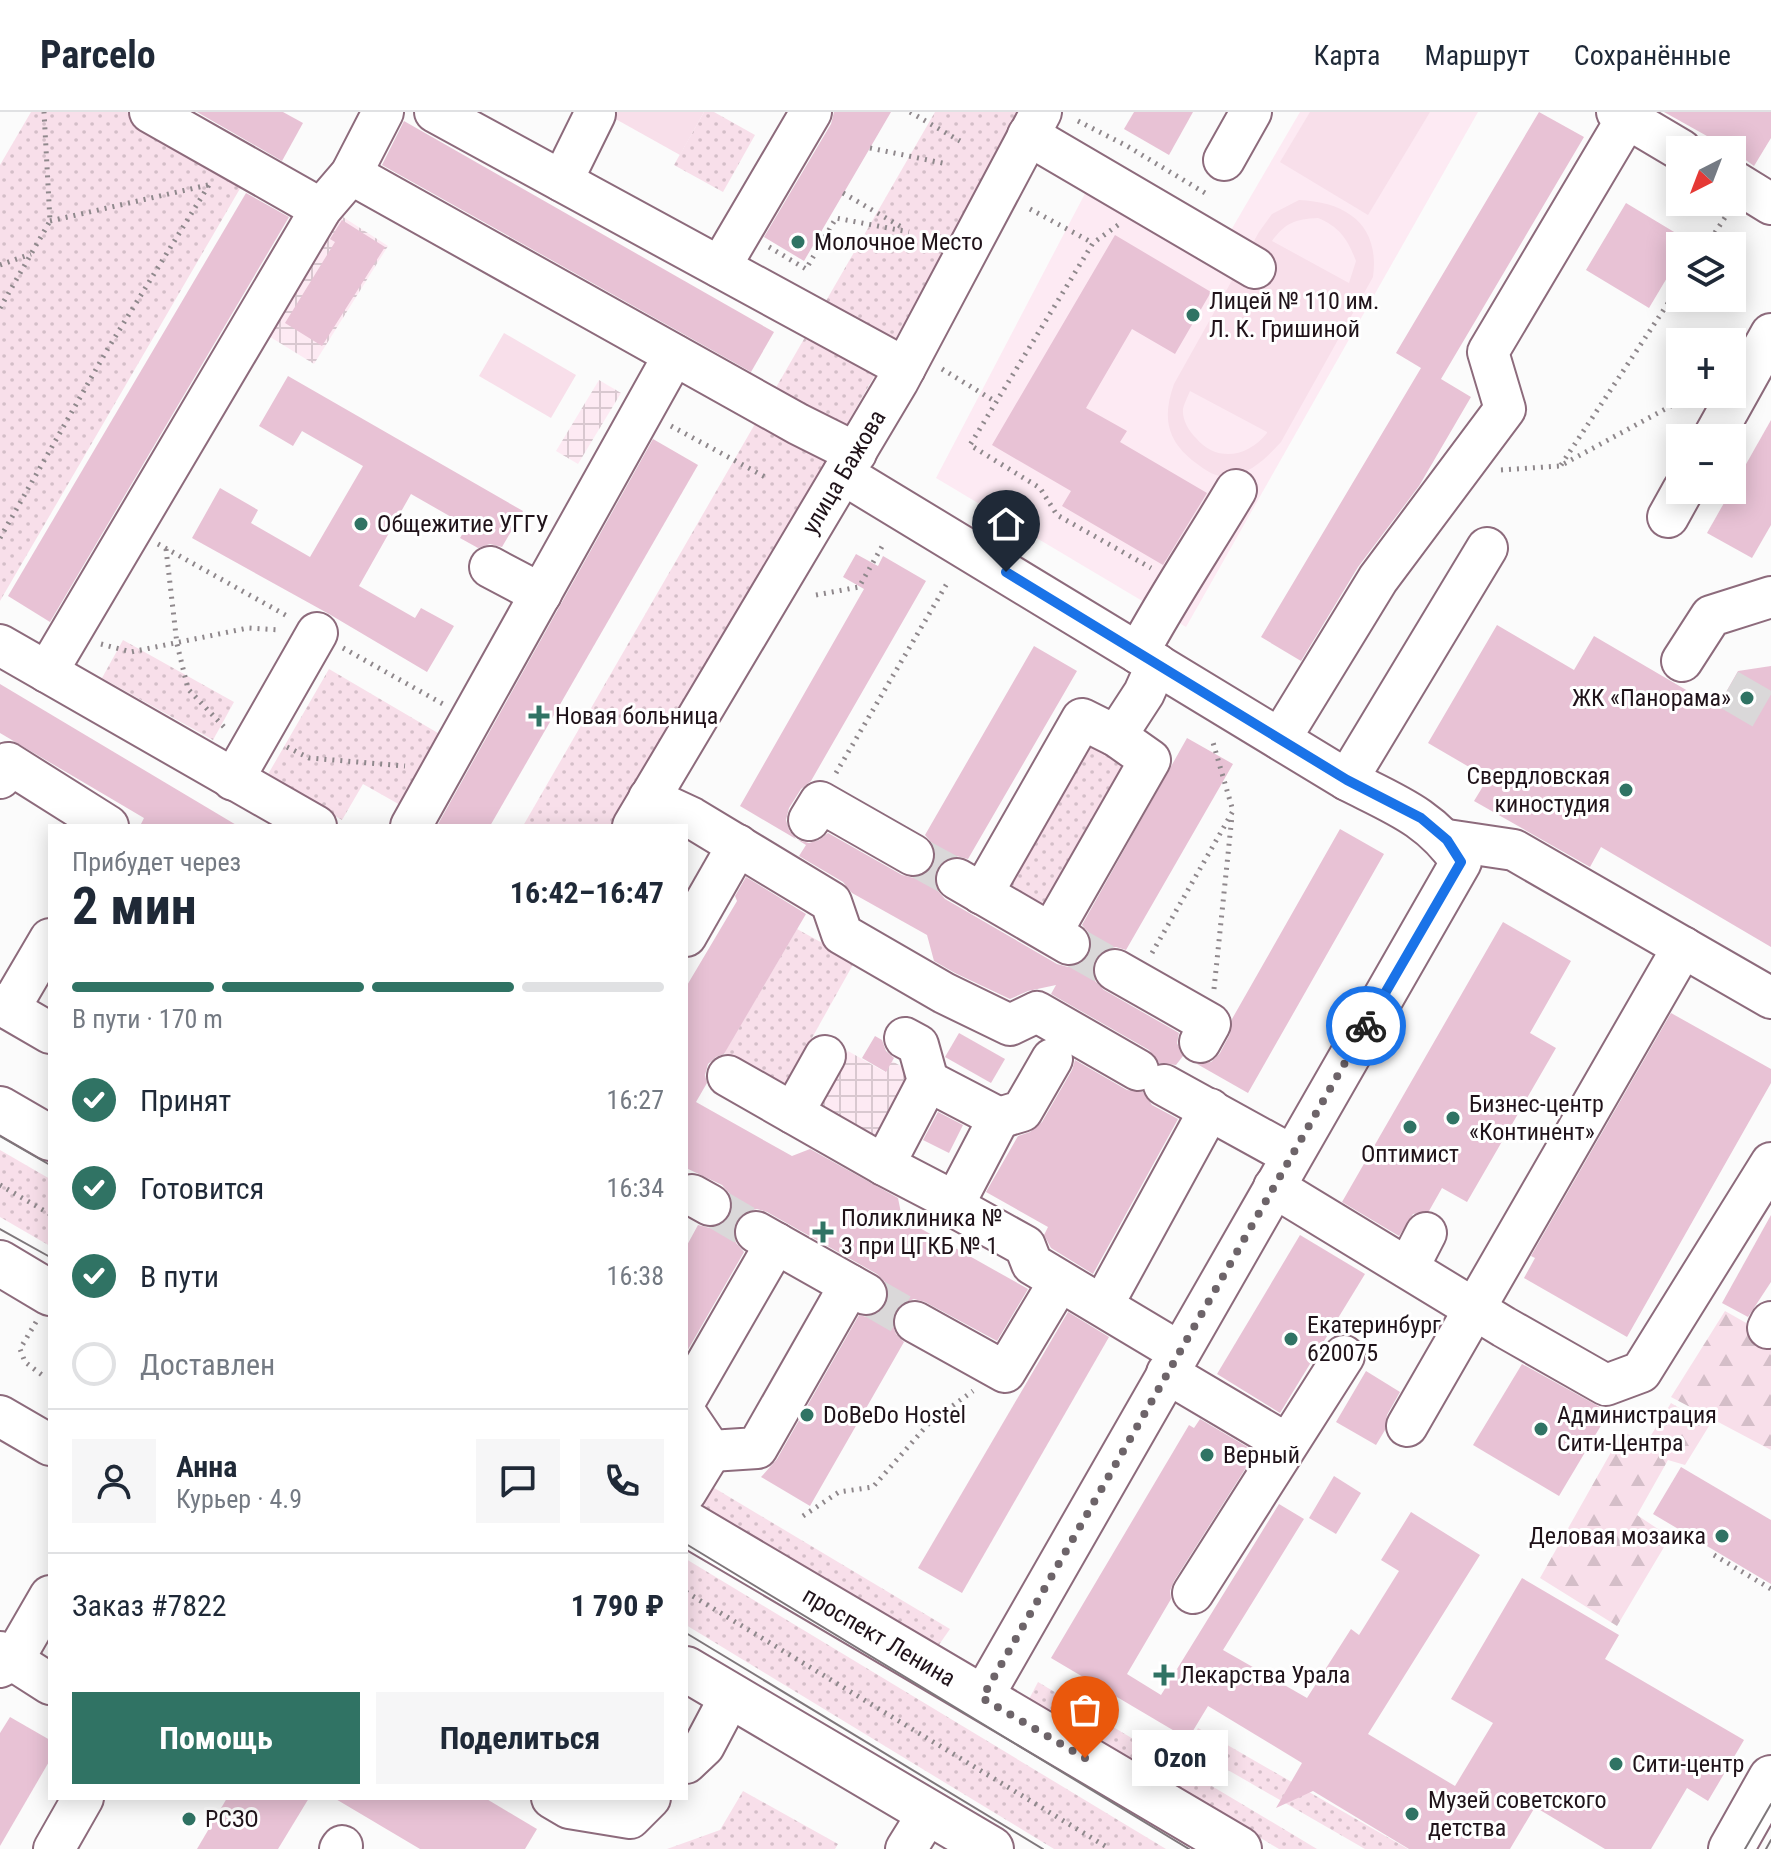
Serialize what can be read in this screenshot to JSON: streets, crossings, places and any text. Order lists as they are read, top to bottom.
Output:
{
  "streets": {
    "main road": ["проспект Ленина"],
    "street": ["улица Бажова"]
  },
  "places": {
    "other": [
      "Молочное Место",
      "Лицей № 110 им. Л. К. Гришиной",
      "Общежитие УГГУ",
      "ЖК «Панорама»",
      "Свердловская киностудия",
      "Бизнес-центр «Континент»",
      "Оптимист",
      "Екатеринбург 620075",
      "DoBeDo Hostel",
      "Администрация Сити-Центра",
      "Верный",
      "Деловая мозаика",
      "Ozon",
      "Сити-центр",
      "Музей советского детства",
      "РСЗО"
    ],
    "health": ["Новая больница", "Поликлиника № 3 при ЦГКБ № 1", "Лекарства Урала"]
  },
  "north": "bottom left",
  "page": {
    "header": "Parcelo",
    "nav": ["Карта", "Маршрут", "Сохранённые"],
    "map_buttons": ["+", "−"],
    "heading": ["2 мин", "Прибудет через", "16:42–16:47"],
    "panel": [
      "Анна",
      "Курьер · 4.9",
      "Заказ #7822",
      "1 790 ₽"
    ],
    "bar": "В пути · 170 m",
    "list": [
      ["Принят", "16:27"],
      ["Готовится", "16:34"],
      ["В пути", "16:38"],
      "Доставлен"
    ],
    "buttons": ["Помощь", "Поделиться"],
    "bubble": "Ozon"
  }
}
